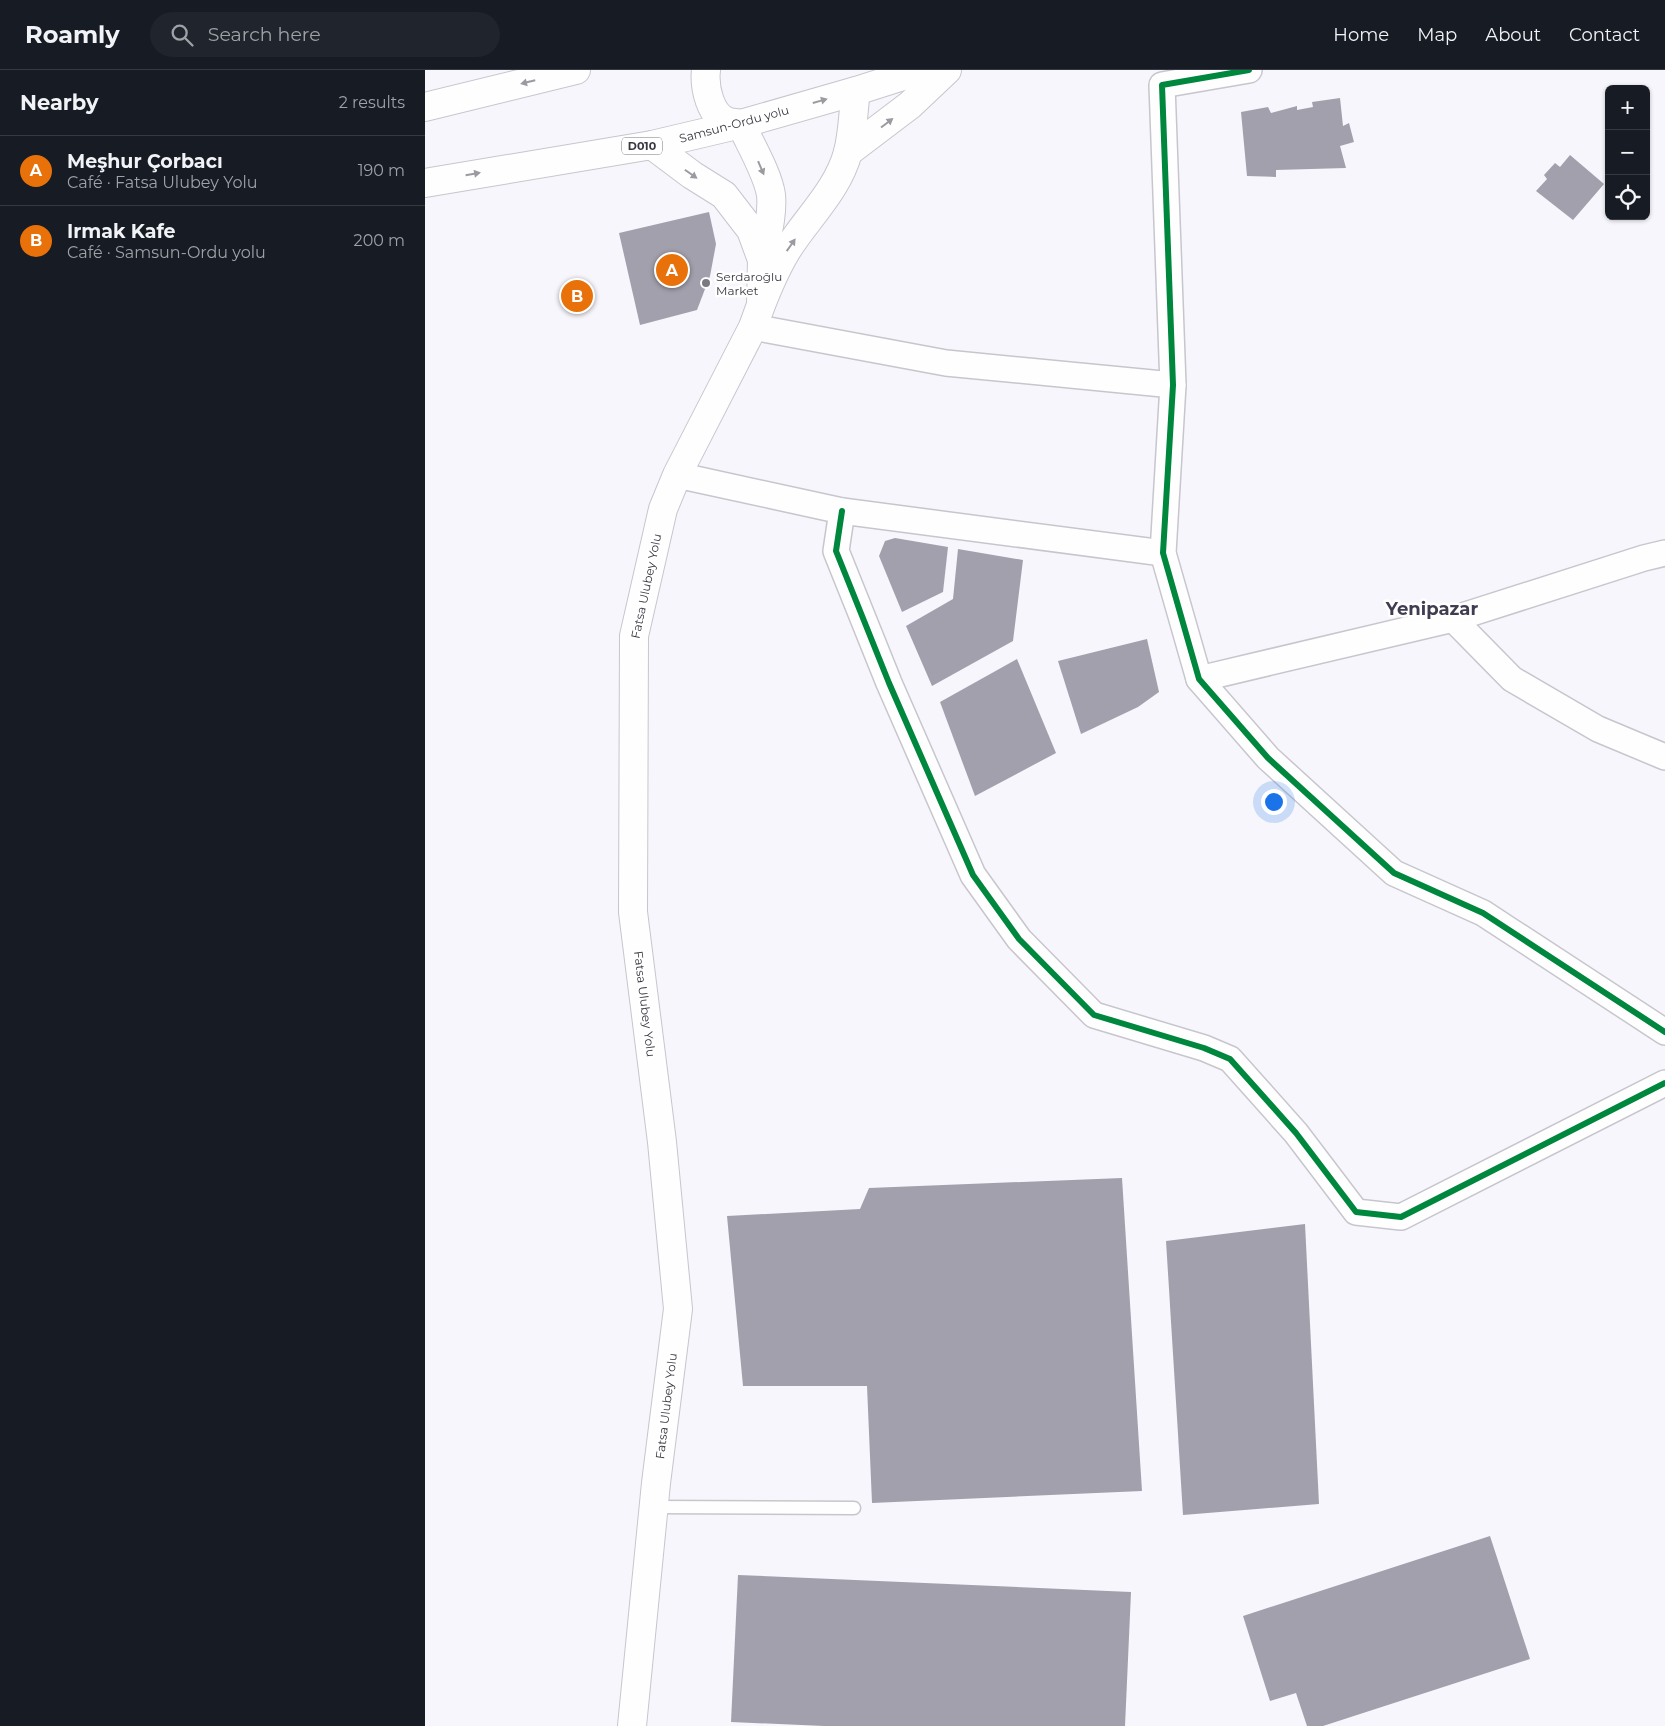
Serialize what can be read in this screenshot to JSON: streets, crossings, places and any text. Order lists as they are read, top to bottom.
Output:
{
  "streets": {
    "main road": ["Samsun-Ordu yolu", "D010", "Fatsa Ulubey Yolu"]
  },
  "districts": ["Yenipazar"],
  "places": ["Serdaroğlu Market"],
  "page": {
    "header": "Roamly",
    "search": "Search here",
    "nav": [
      "Home",
      "Map",
      "About",
      "Contact"
    ],
    "heading": ["Nearby", "2 results"],
    "map_buttons": ["+", "−"],
    "list": [
      {
        "mark": "A",
        "name": "Meşhur Çorbacı",
        "note": "Café · Fatsa Ulubey Yolu",
        "value": "190 m"
      },
      {
        "mark": "B",
        "name": "Irmak Kafe",
        "note": "Café · Samsun-Ordu yolu",
        "value": "200 m"
      }
    ],
    "pins": ["A", "B"]
  }
}
